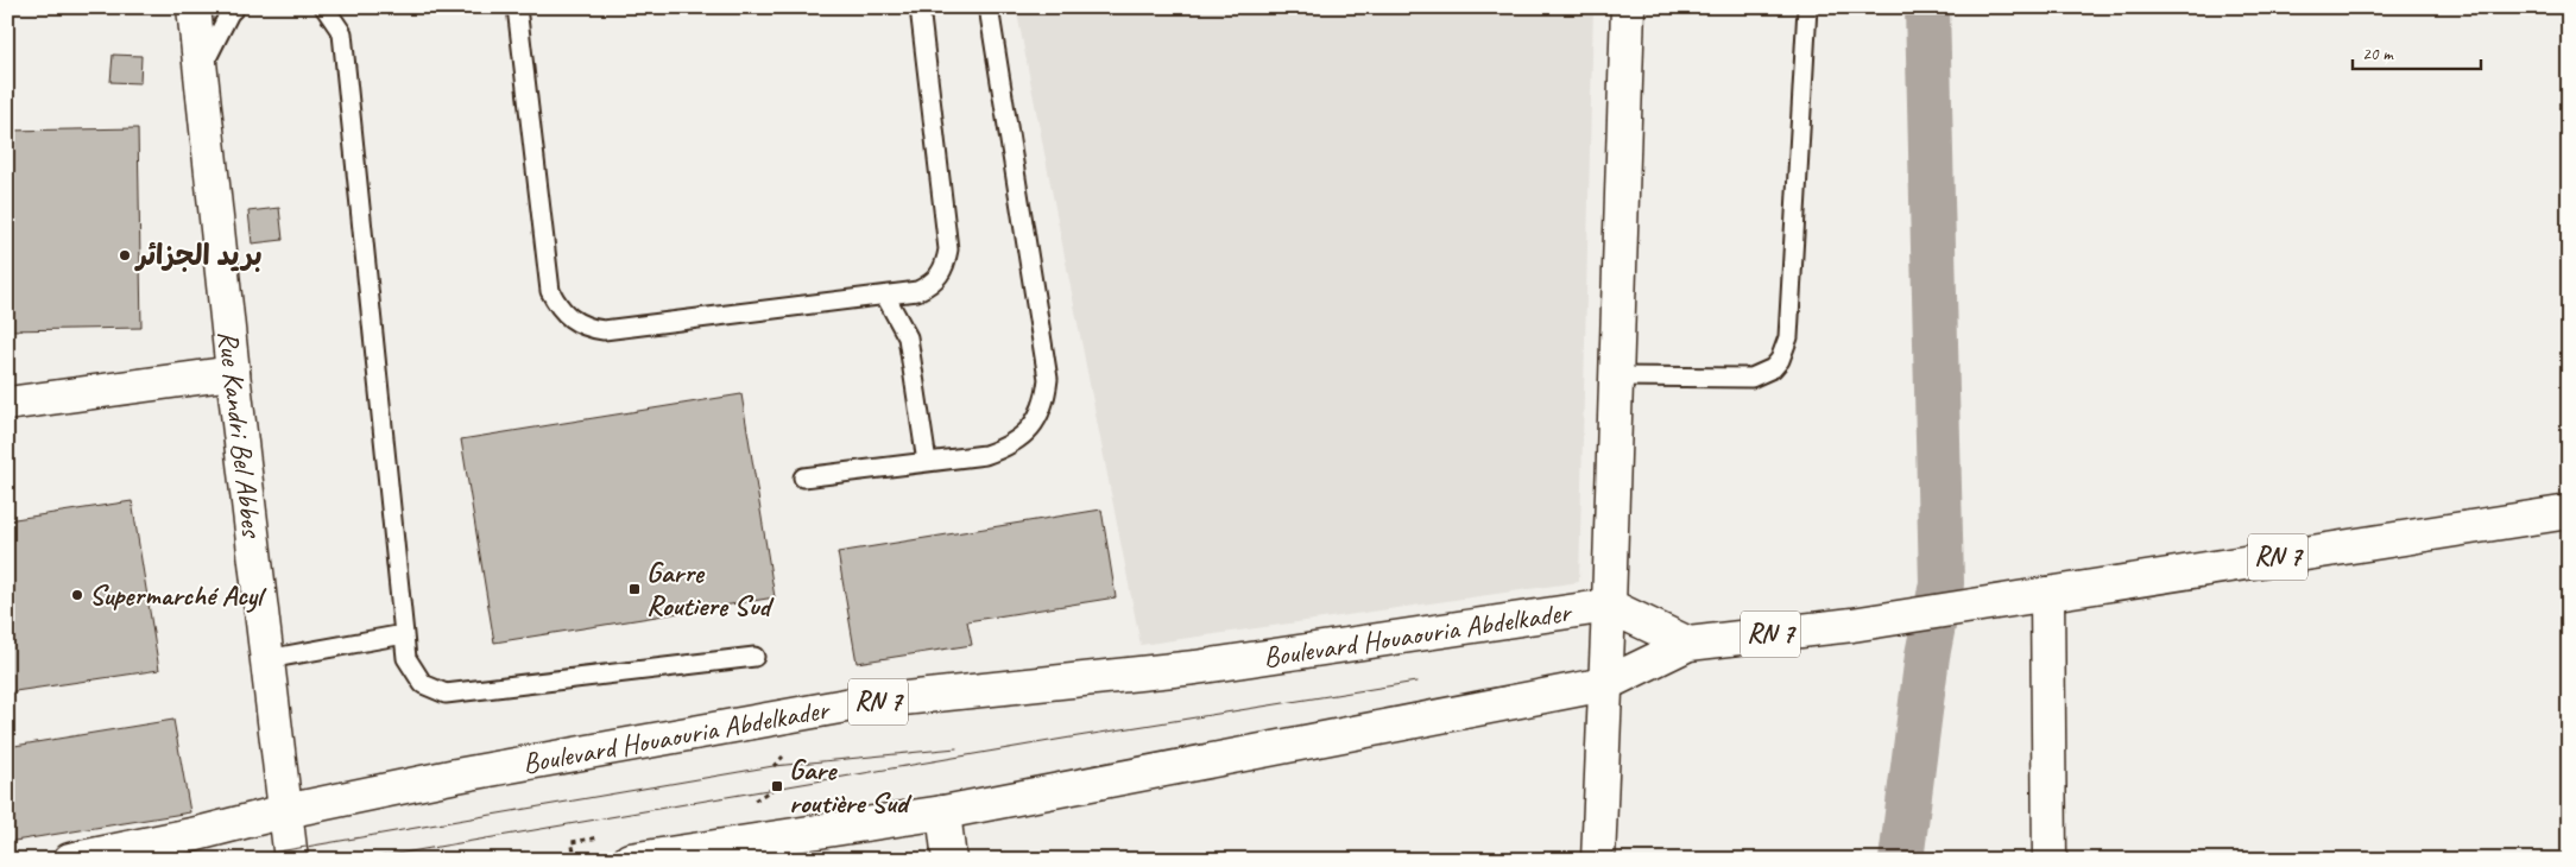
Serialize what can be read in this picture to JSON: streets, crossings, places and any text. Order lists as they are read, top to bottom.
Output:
{
  "streets": {
    "main road": ["Rue Kandri Bel Abbes", "RN 7", "Boulevard Houaouria Abdelkader"]
  },
  "crossings": [
    ["Rue Kandri Bel Abbes", "Boulevard Houaouria Abdelkader"],
    ["RN 7", "Boulevard Houaouria Abdelkader"]
  ],
  "places": {
    "other": ["بريد الجزائر", "Supermarché Acyl"],
    "transit": ["Garre Routiere Sud", "Gare routière Sud"]
  },
  "scale_bar": "20 m"
}
